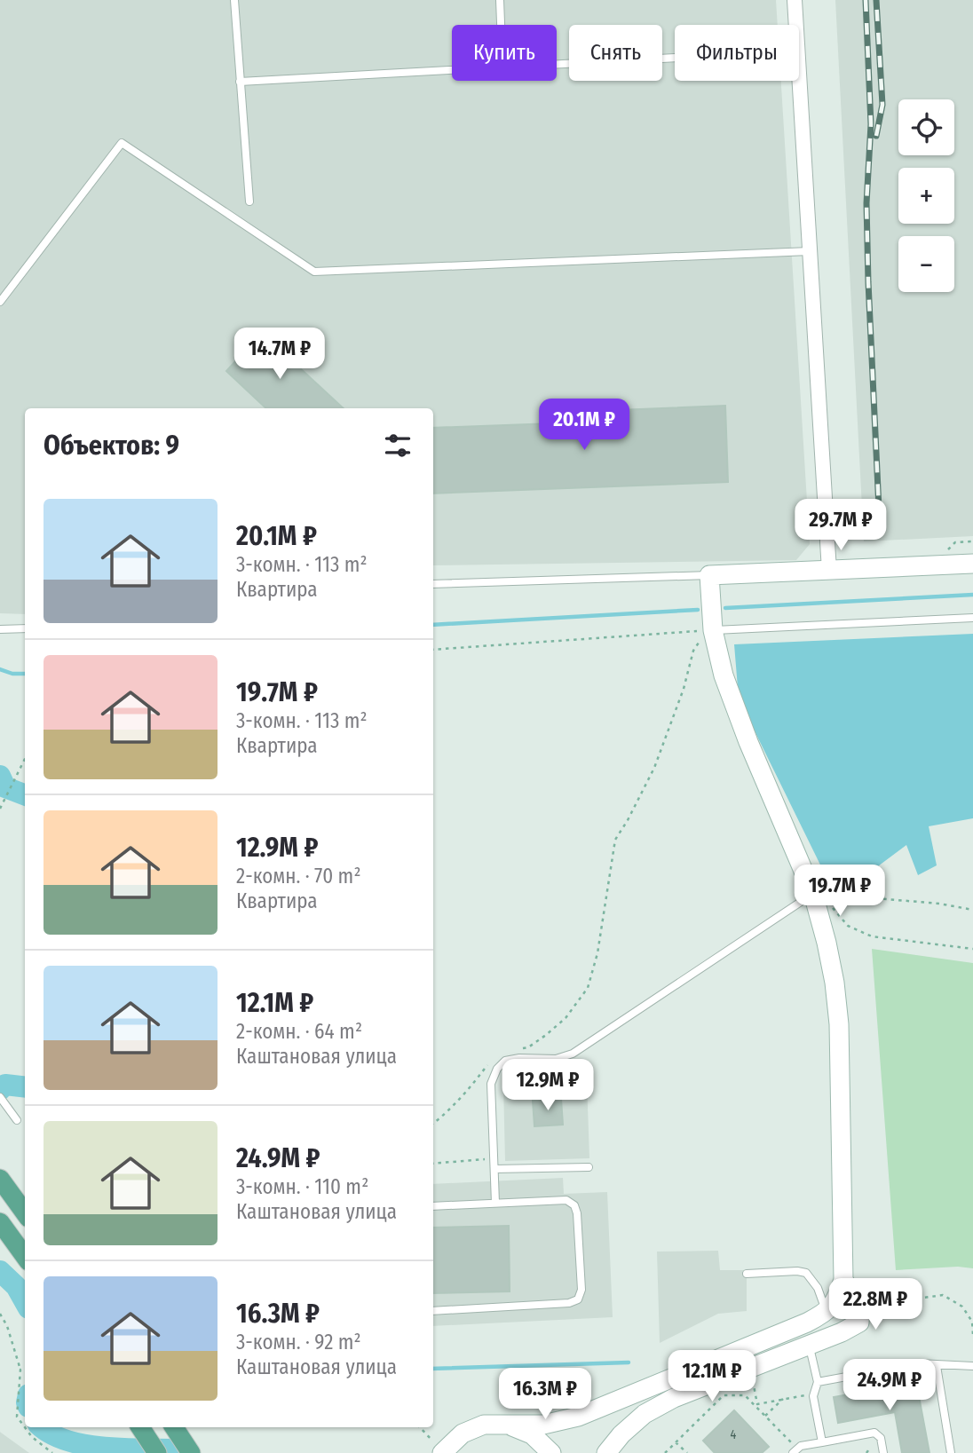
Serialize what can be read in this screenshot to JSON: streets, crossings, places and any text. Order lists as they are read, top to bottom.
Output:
{
  "house_numbers": ["4"],
  "page": {
    "chip": ["Купить", "Снять", "Фильтры"],
    "map_buttons": ["+", "−"],
    "price": [
      "14.7M ₽",
      "20.1M ₽",
      "29.7M ₽",
      "19.7M ₽",
      "12.9M ₽",
      "22.8M ₽",
      "12.1M ₽",
      "24.9M ₽",
      "16.3M ₽"
    ],
    "heading": "Объектов: 9",
    "list": [
      {
        "name": "20.1M ₽",
        "note": "3-комн. · 113 m² · Квартира"
      },
      {
        "name": "19.7M ₽",
        "note": "3-комн. · 113 m² · Квартира"
      },
      {
        "name": "12.9M ₽",
        "note": "2-комн. · 70 m² · Квартира"
      },
      {
        "name": "12.1M ₽",
        "note": "2-комн. · 64 m² · Каштановая улица"
      },
      {
        "name": "24.9M ₽",
        "note": "3-комн. · 110 m² · Каштановая улица"
      },
      {
        "name": "16.3M ₽",
        "note": "3-комн. · 92 m² · Каштановая улица"
      }
    ]
  }
}
